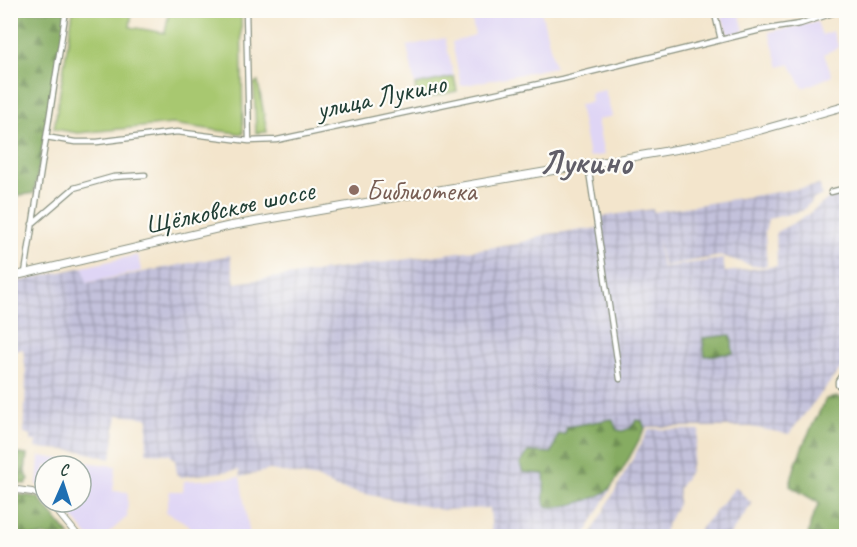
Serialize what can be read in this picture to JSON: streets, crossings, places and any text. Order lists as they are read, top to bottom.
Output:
{
  "streets": {
    "main road": ["Щёлковское шоссе"],
    "street": ["улица Лукино"]
  },
  "districts": ["Лукино"],
  "places": ["Библиотека"],
  "north": "top"
}
